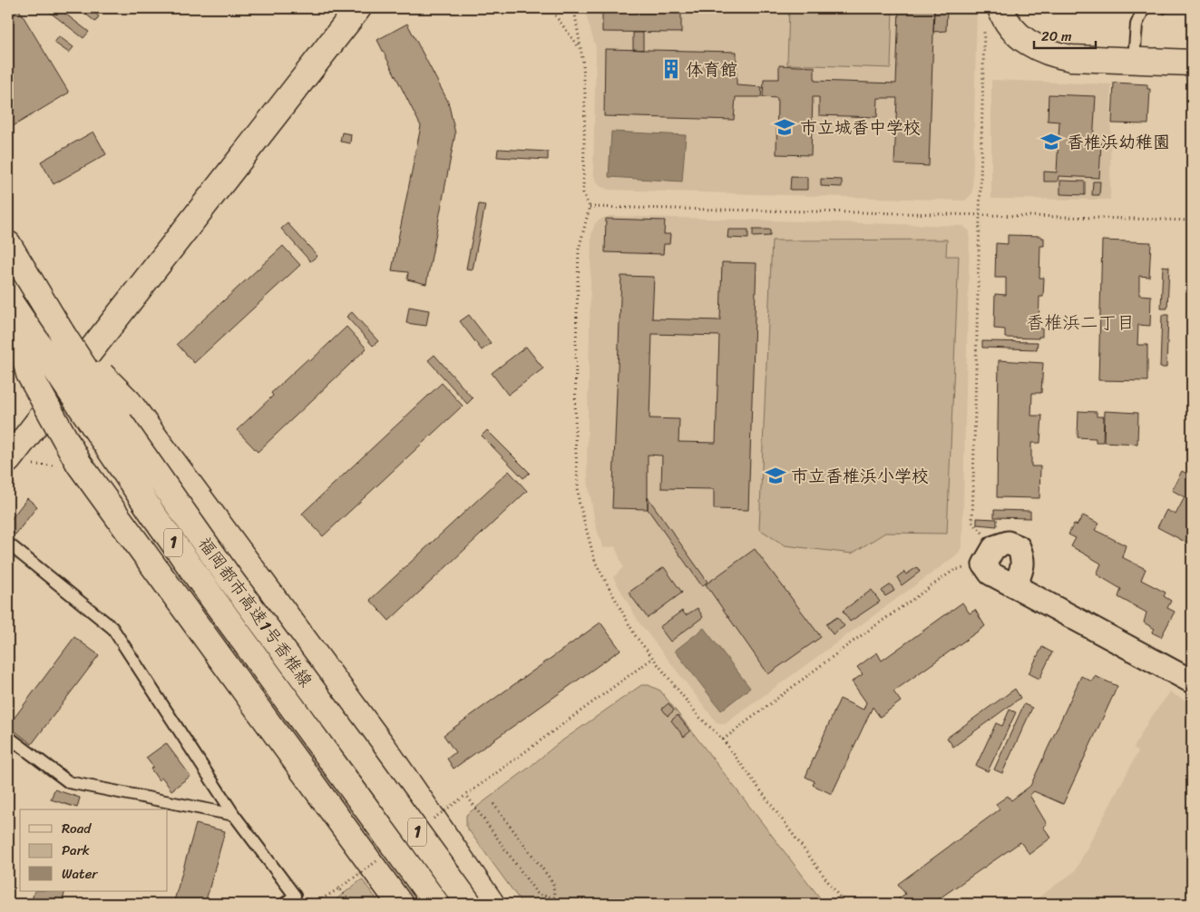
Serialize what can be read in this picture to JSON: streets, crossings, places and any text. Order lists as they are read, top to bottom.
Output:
{
  "streets": {
    "main road": ["1", "福岡都市高速1号香椎線"]
  },
  "districts": ["香椎浜二丁目"],
  "places": {
    "building": ["体育館"],
    "school or university": ["市立城香中学校", "香椎浜幼稚園", "市立香椎浜小学校"]
  },
  "legend": ["Road", "Park", "Water"],
  "scale_bar": "20 m"
}
